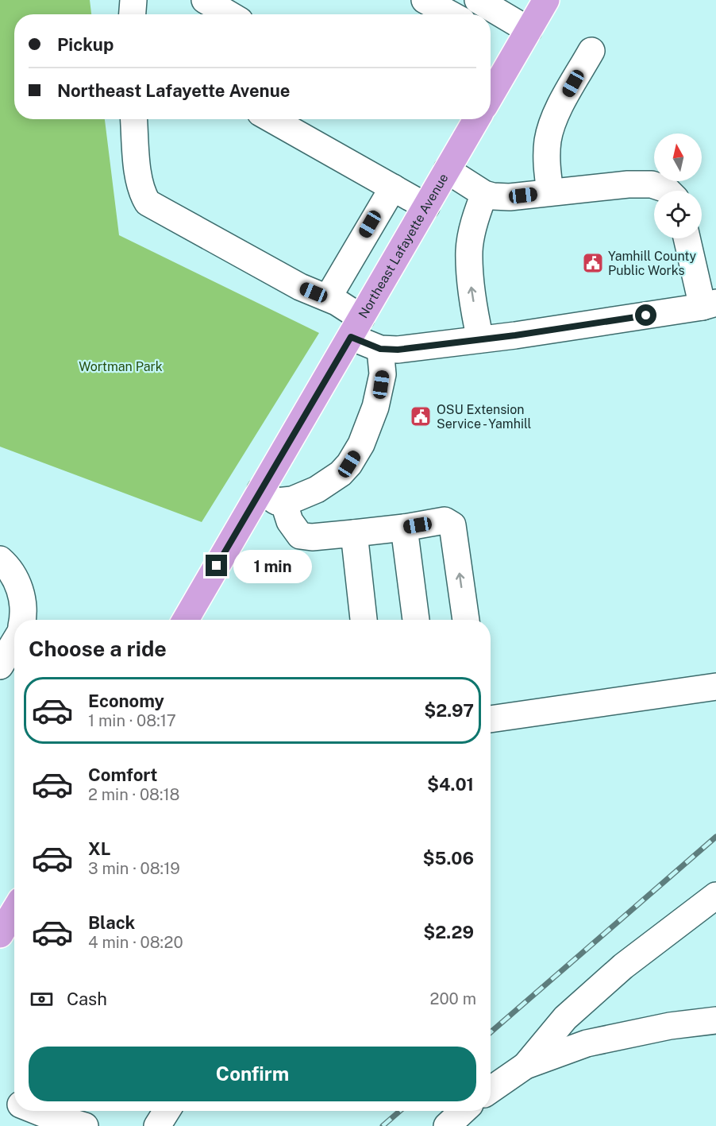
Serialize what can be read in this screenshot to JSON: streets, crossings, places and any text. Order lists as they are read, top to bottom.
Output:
{
  "streets": {
    "main road": ["Northeast Lafayette Avenue"]
  },
  "parks": ["Wortman Park"],
  "places": {
    "public building": ["Yamhill County Public Works", "OSU Extension Service - Yamhill"]
  },
  "north": "top",
  "page": {
    "banner": ["Pickup", "Northeast Lafayette Avenue"],
    "bubble": "1 min",
    "heading": "Choose a ride",
    "list": [
      {
        "name": "Economy",
        "note": "1 min · 08:17",
        "value": "$2.97"
      },
      {
        "name": "Comfort",
        "note": "2 min · 08:18",
        "value": "$4.01"
      },
      {
        "name": "XL",
        "note": "3 min · 08:19",
        "value": "$5.06"
      },
      {
        "name": "Black",
        "note": "4 min · 08:20",
        "value": "$2.29"
      }
    ],
    "pay": ["Cash", "200 m"],
    "buttons": "Confirm"
  }
}
